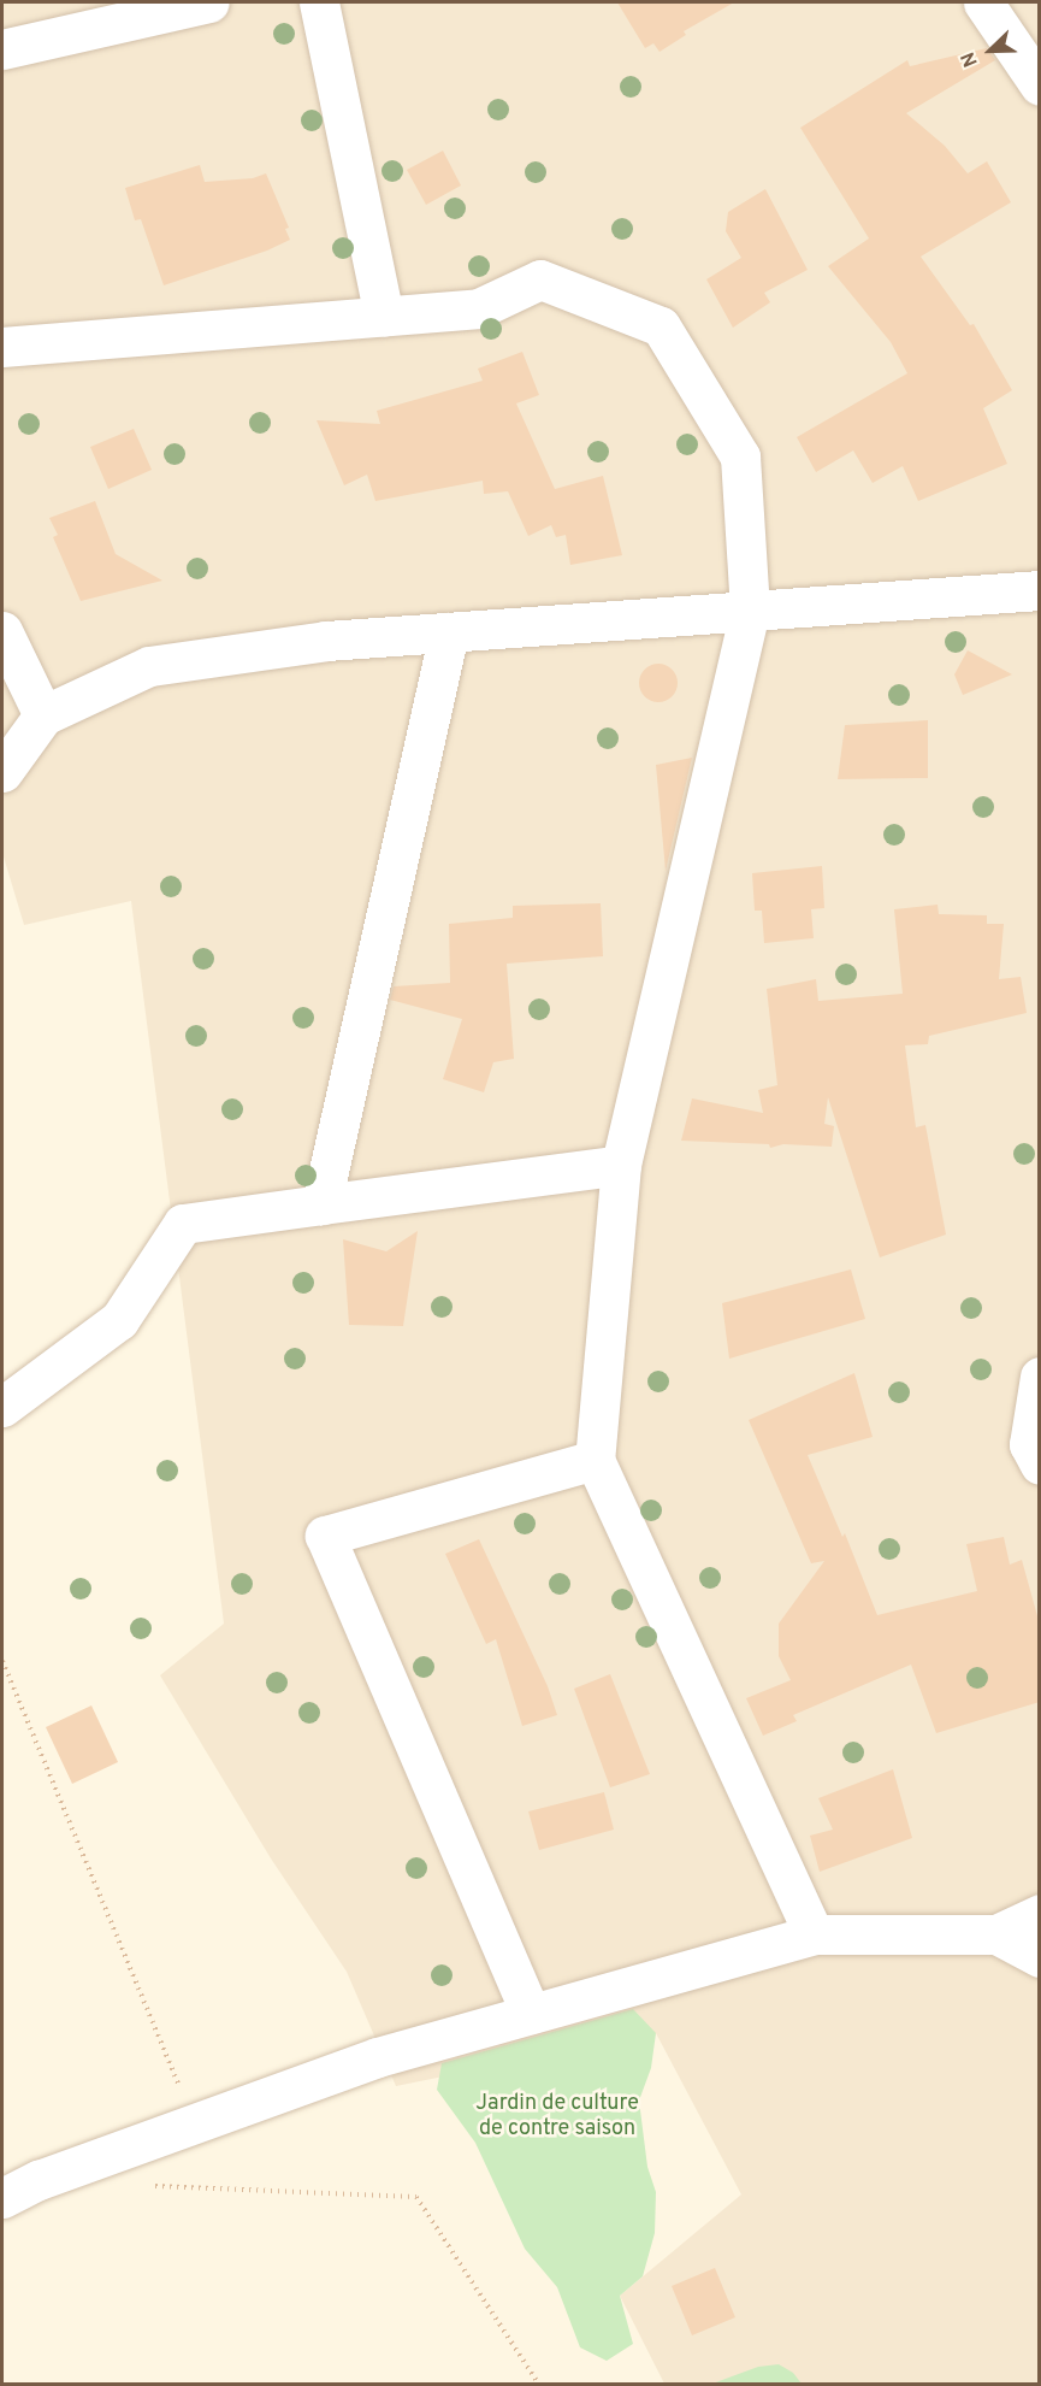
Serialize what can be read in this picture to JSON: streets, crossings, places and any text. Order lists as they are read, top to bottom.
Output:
{
  "parks": ["Jardin de culture de contre saison"],
  "north": "bottom left"
}
